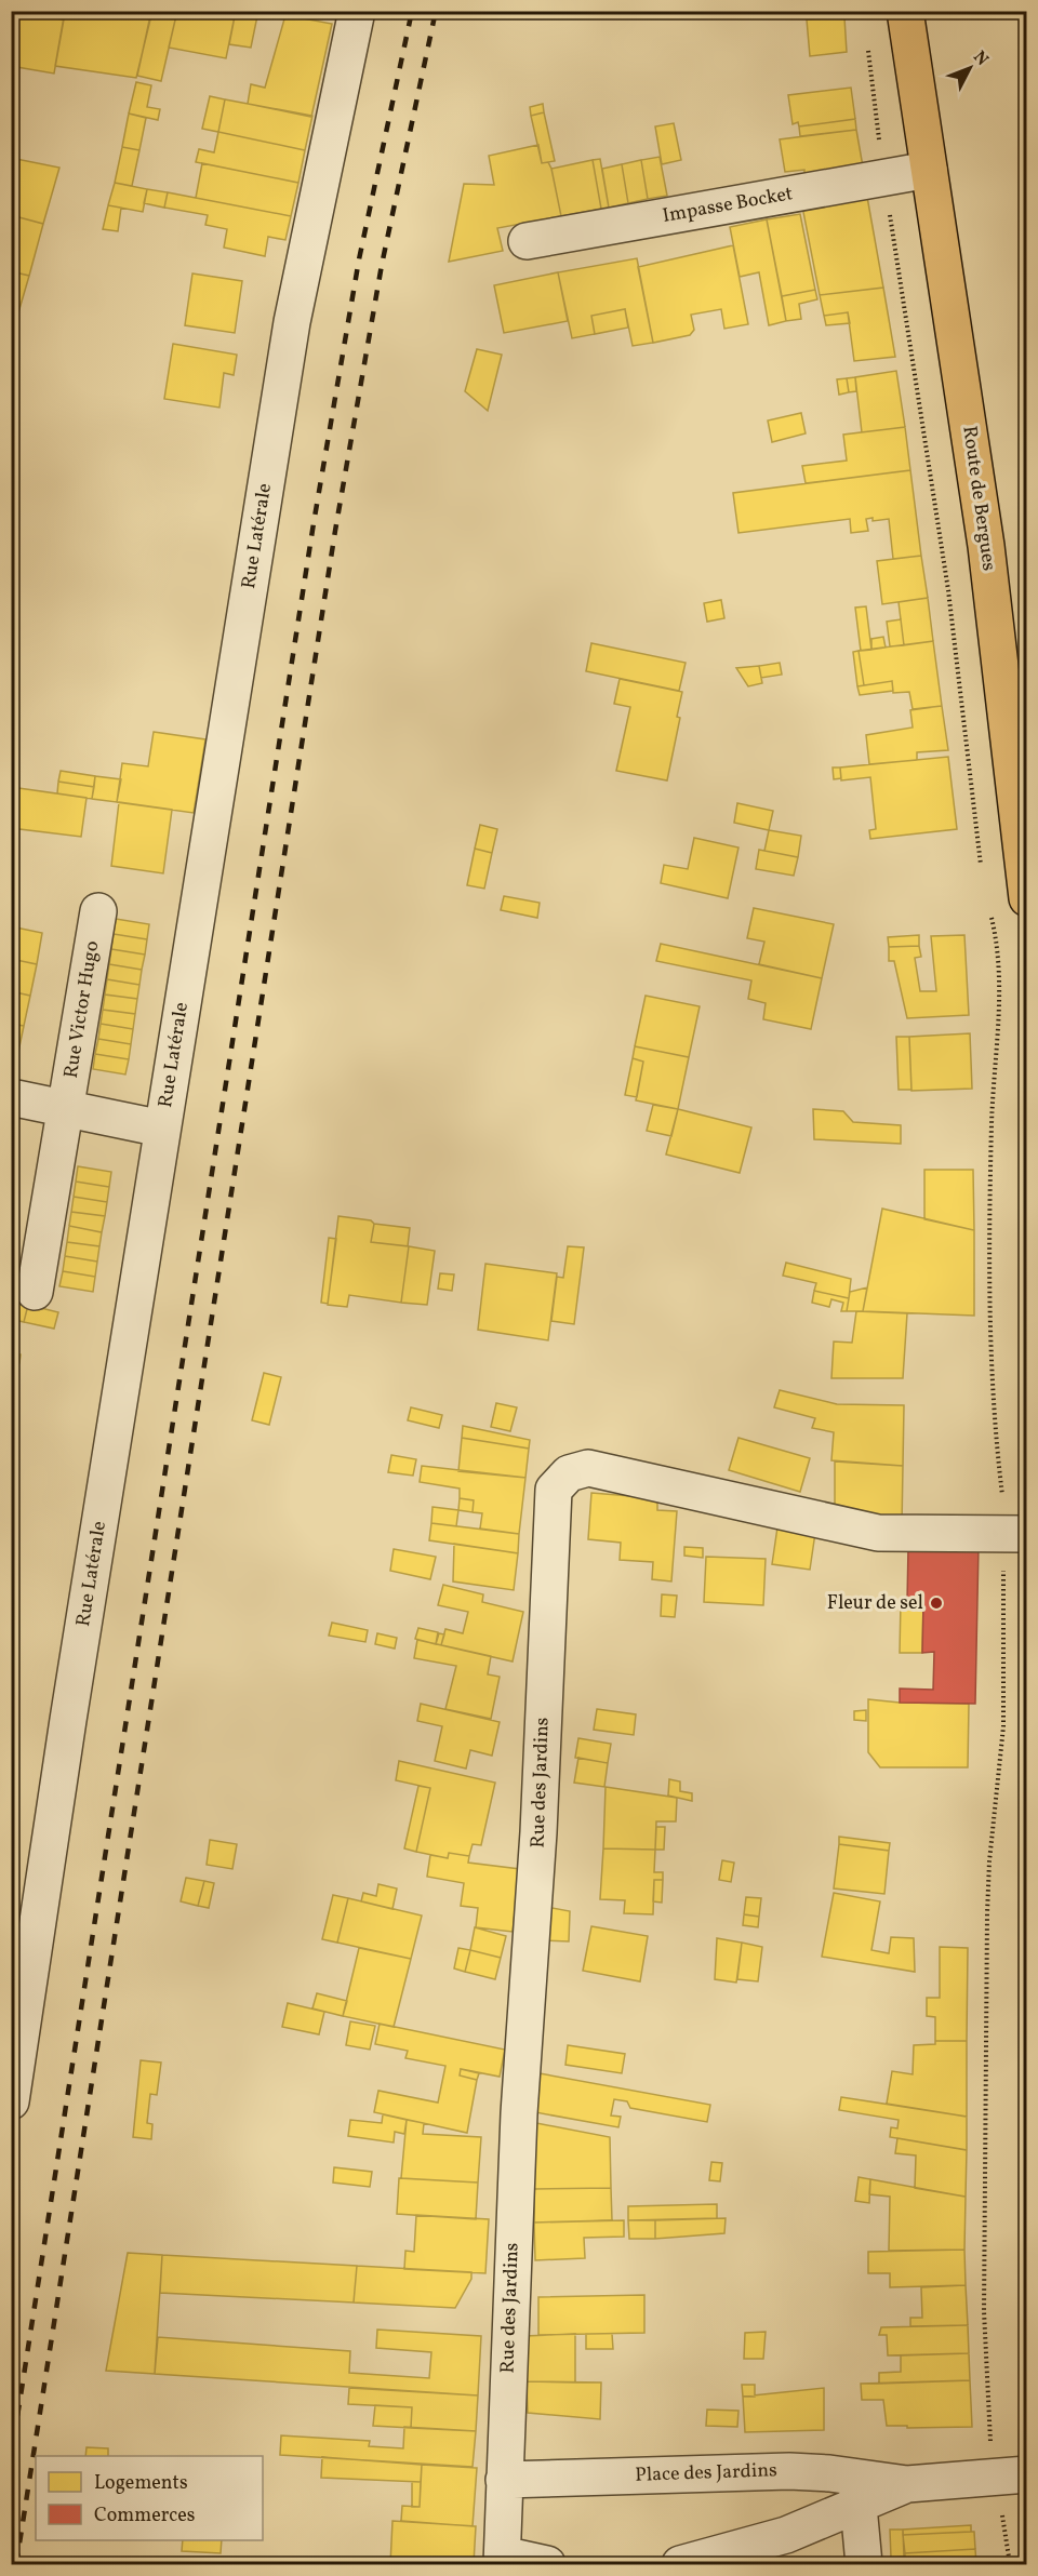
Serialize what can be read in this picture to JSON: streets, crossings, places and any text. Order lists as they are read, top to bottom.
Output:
{
  "streets": {
    "main road": ["Route de Bergues"],
    "street": [
      "Impasse Bocket",
      "Rue Latérale",
      "Rue Victor Hugo",
      "Rue des Jardins",
      "Place des Jardins"
    ]
  },
  "crossings": [
    ["Impasse Bocket", "Route de Bergues"],
    ["Rue des Jardins", "Place des Jardins"]
  ],
  "places": ["Fleur de sel"],
  "legend": ["Logements", "Commerces"],
  "north": "top right"
}
